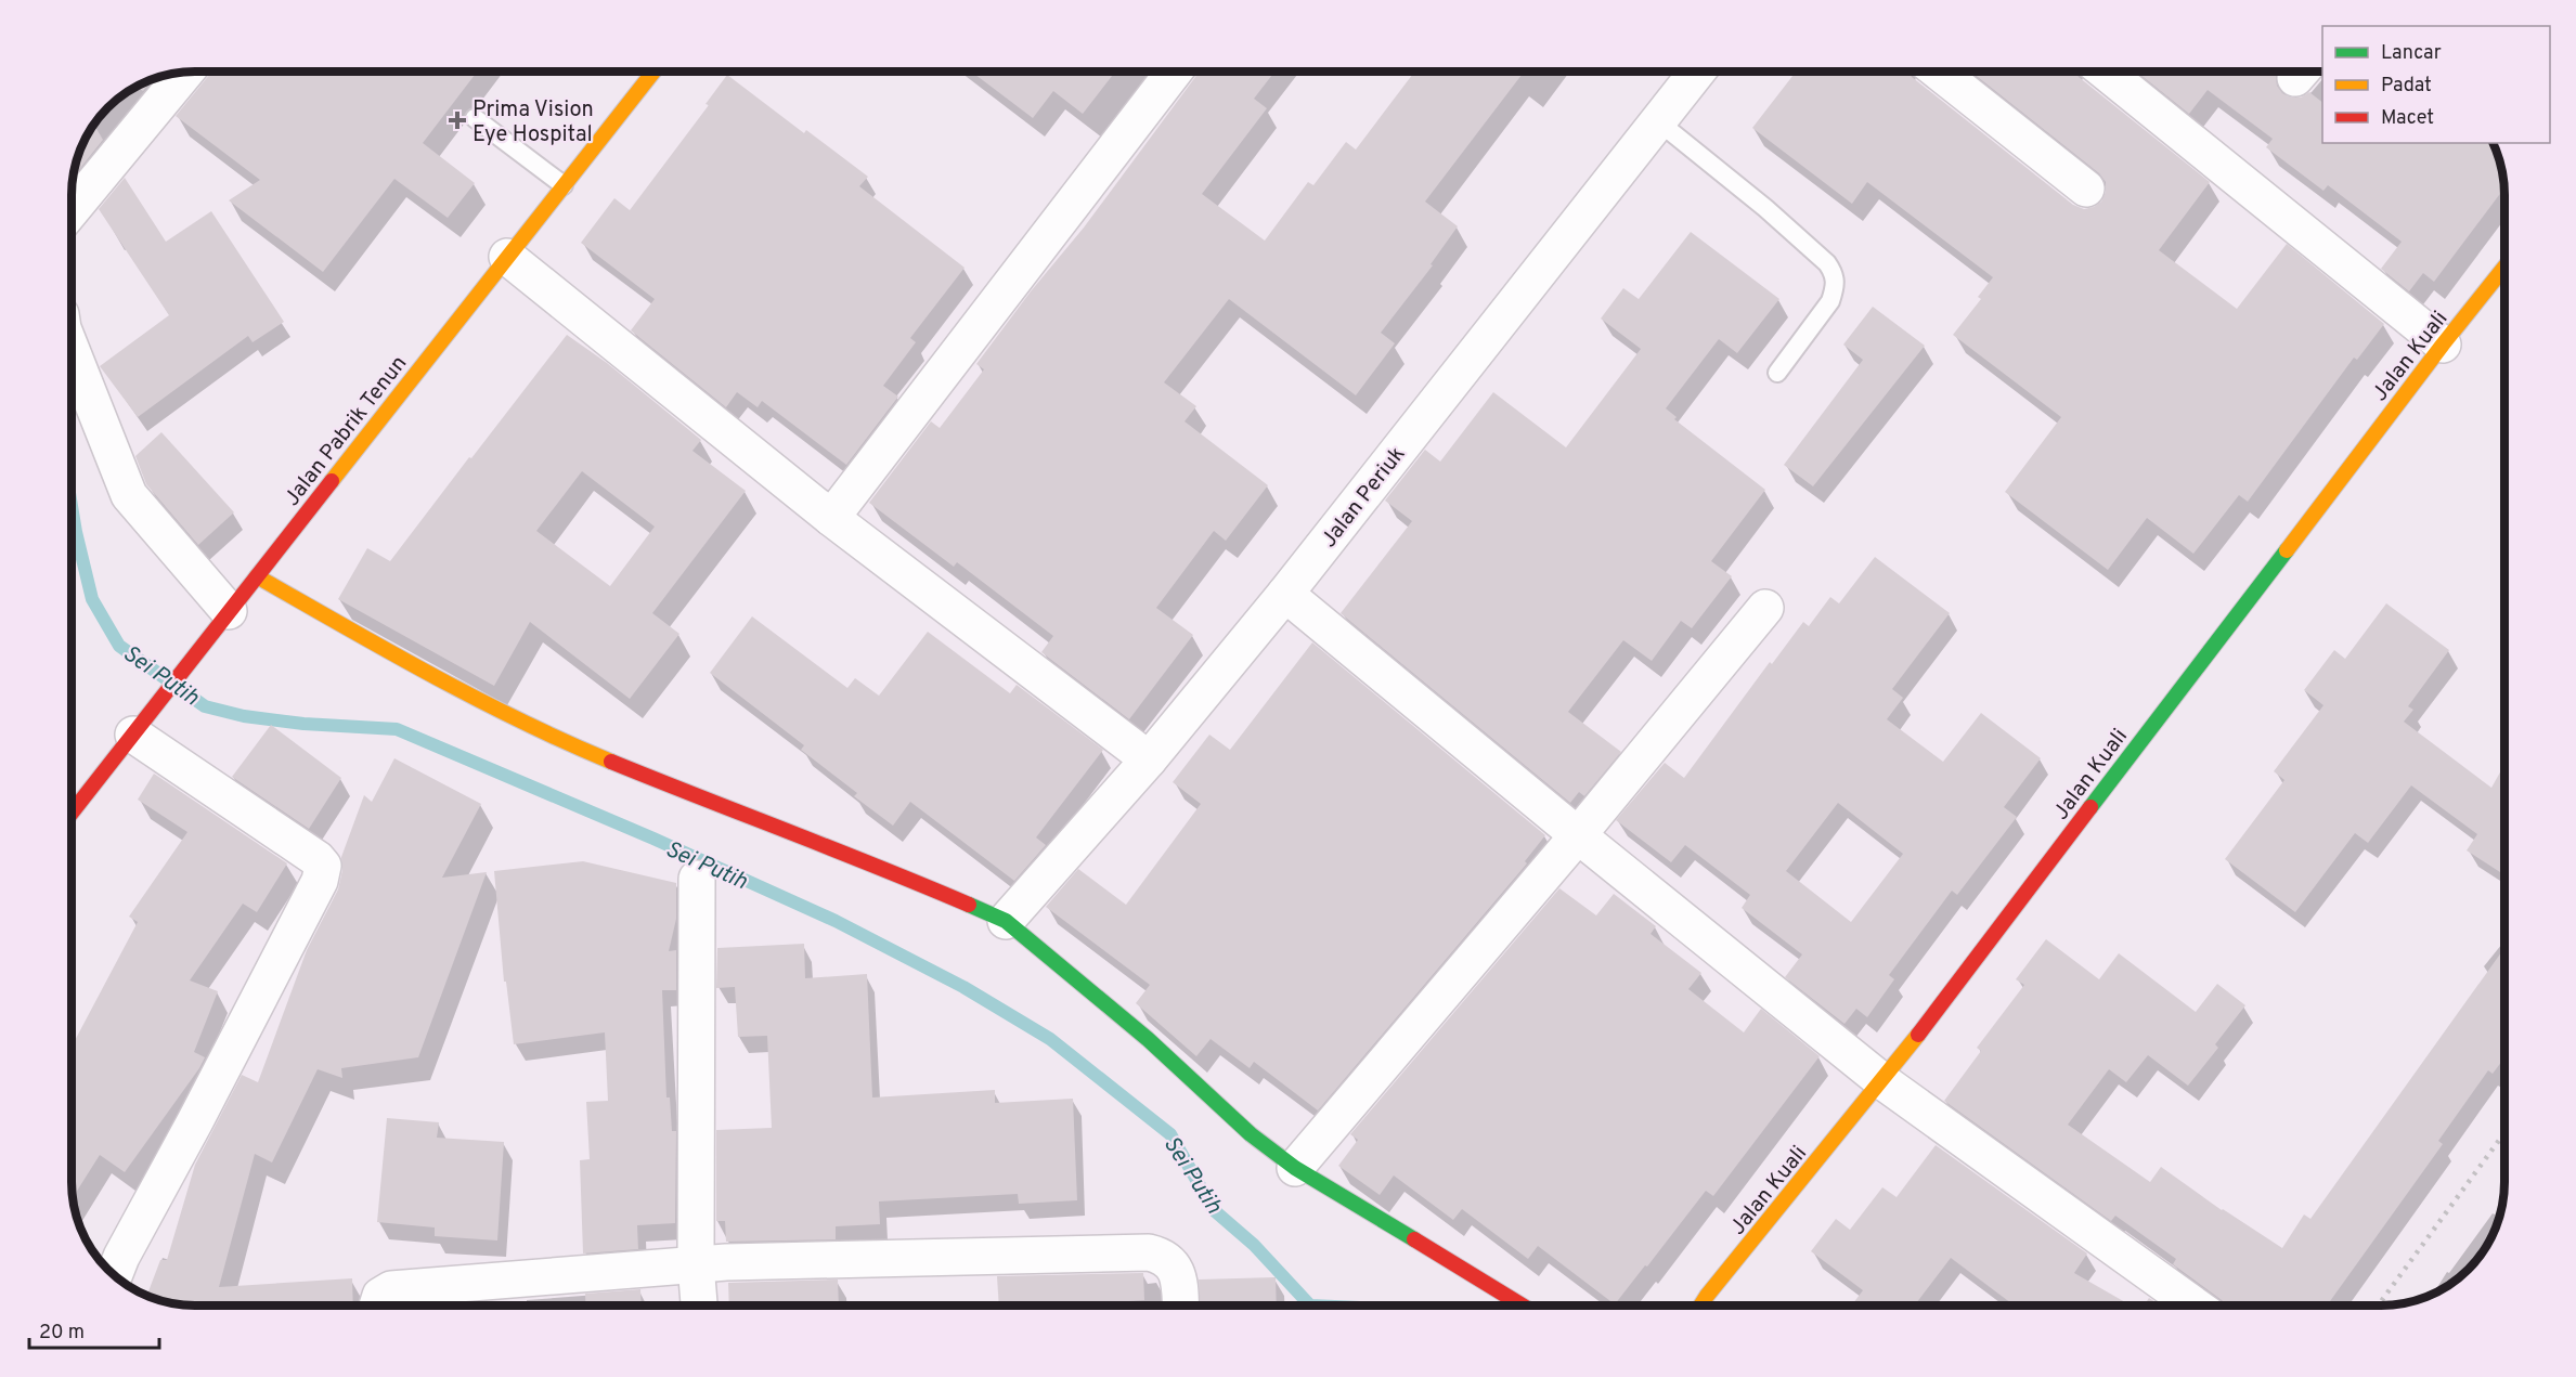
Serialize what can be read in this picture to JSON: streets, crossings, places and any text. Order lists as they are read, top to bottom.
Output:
{
  "streets": {
    "street": ["Jalan Kuali", "Jalan Pabrik Tenun", "Jalan Periuk"]
  },
  "water": ["Sei Putih"],
  "places": {
    "health": ["Prima Vision Eye Hospital"]
  },
  "legend": ["Lancar", "Padat", "Macet"],
  "scale_bar": "20 m"
}
